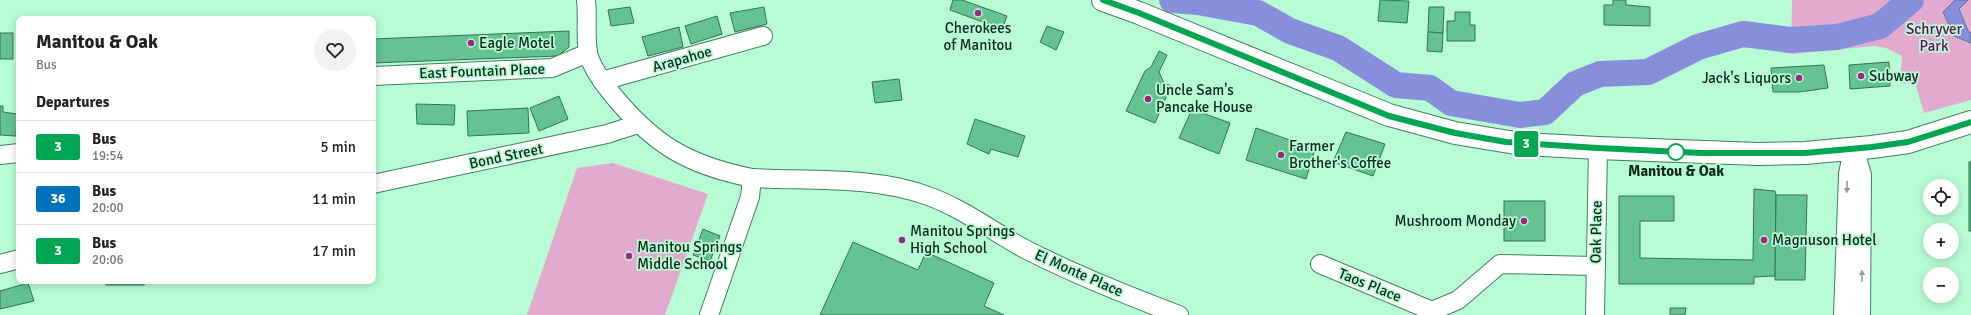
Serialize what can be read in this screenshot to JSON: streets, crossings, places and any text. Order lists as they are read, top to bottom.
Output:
{
  "streets": {
    "street": [
      "Arapahoe",
      "East Fountain Place",
      "Bond Street",
      "Oak Place",
      "El Monte Place",
      "Taos Place"
    ]
  },
  "crossings": [
    ["Arapahoe", "El Monte Place"],
    ["East Fountain Place", "El Monte Place"],
    ["Bond Street", "El Monte Place"],
    ["Oak Place", "Taos Place"]
  ],
  "parks": ["Schryver Park"],
  "places": [
    "Cherokees of Manitou",
    "Eagle Motel",
    "Subway",
    "Jack's Liquors",
    "Uncle Sam's Pancake House",
    "Manitou & Oak",
    "Farmer Brother's Coffee",
    "Mushroom Monday",
    "Manitou Springs High School",
    "Magnuson Hotel",
    "Manitou Springs Middle School"
  ],
  "lines": ["bus line 3"],
  "page": {
    "on_map": "3",
    "heading": [
      ["Manitou & Oak", "Bus"],
      "Departures"
    ],
    "list": [
      {
        "mark": "3",
        "name": "Bus",
        "note": "19:54",
        "value": "5 min"
      },
      {
        "mark": "36",
        "name": "Bus",
        "note": "20:00",
        "value": "11 min"
      },
      {
        "mark": "3",
        "name": "Bus",
        "note": "20:06",
        "value": "17 min"
      }
    ],
    "map_buttons": ["+", "−"]
  }
}
